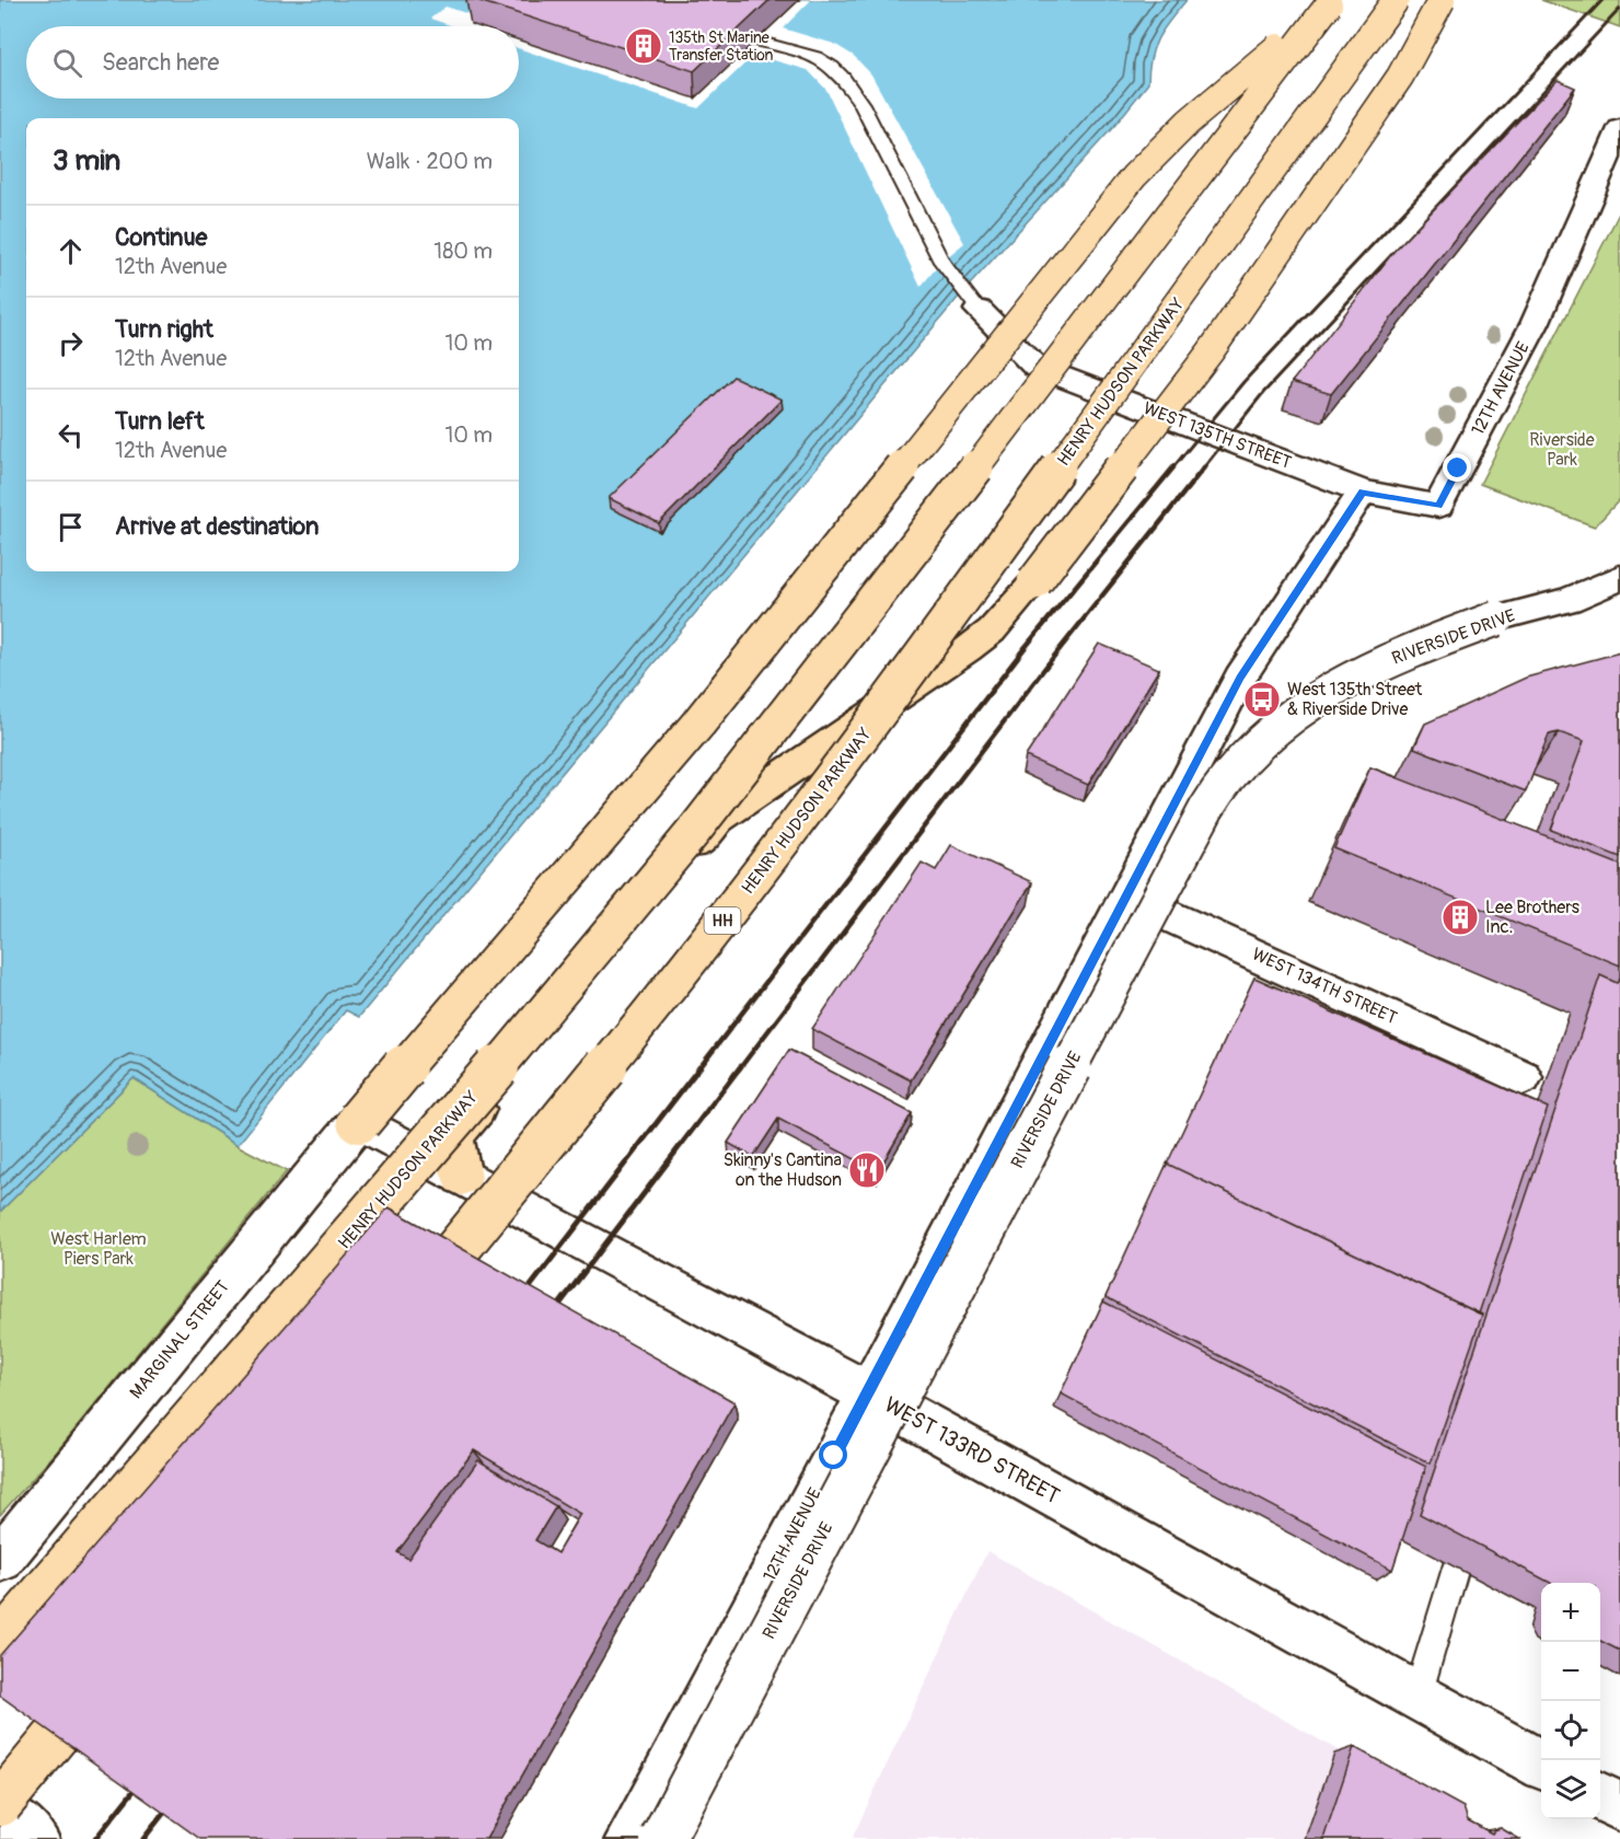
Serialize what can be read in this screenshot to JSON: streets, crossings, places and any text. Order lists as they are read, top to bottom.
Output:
{
  "streets": {
    "highway": ["HENRY HUDSON PARKWAY", "HH"],
    "street": [
      "12TH AVENUE",
      "WEST 135TH STREET",
      "RIVERSIDE DRIVE",
      "WEST 134TH STREET",
      "MARGINAL STREET",
      "WEST 133RD STREET"
    ]
  },
  "crossings": [
    ["12TH AVENUE", "WEST 135TH STREET"],
    ["12TH AVENUE", "RIVERSIDE DRIVE"],
    ["12TH AVENUE", "WEST 134TH STREET"],
    ["12TH AVENUE", "WEST 133RD STREET"],
    ["RIVERSIDE DRIVE", "WEST 134TH STREET"],
    ["MARGINAL STREET", "WEST 133RD STREET"]
  ],
  "parks": ["Riverside Park", "West Harlem Piers Park"],
  "places": {
    "building": ["135th St Marine Transfer Station", "Lee Brothers Inc."],
    "bus stop": ["West 135th Street & Riverside Drive"],
    "restaurant": ["Skinny's Cantina on the Hudson"]
  },
  "page": {
    "search": "Search here",
    "heading": ["3 min", "Walk · 200 m"],
    "list": [
      ["Continue", "12th Avenue", "180 m"],
      ["Turn right", "12th Avenue", "10 m"],
      ["Turn left", "12th Avenue", "10 m"],
      "Arrive at destination"
    ],
    "map_buttons": ["+", "−"]
  }
}
